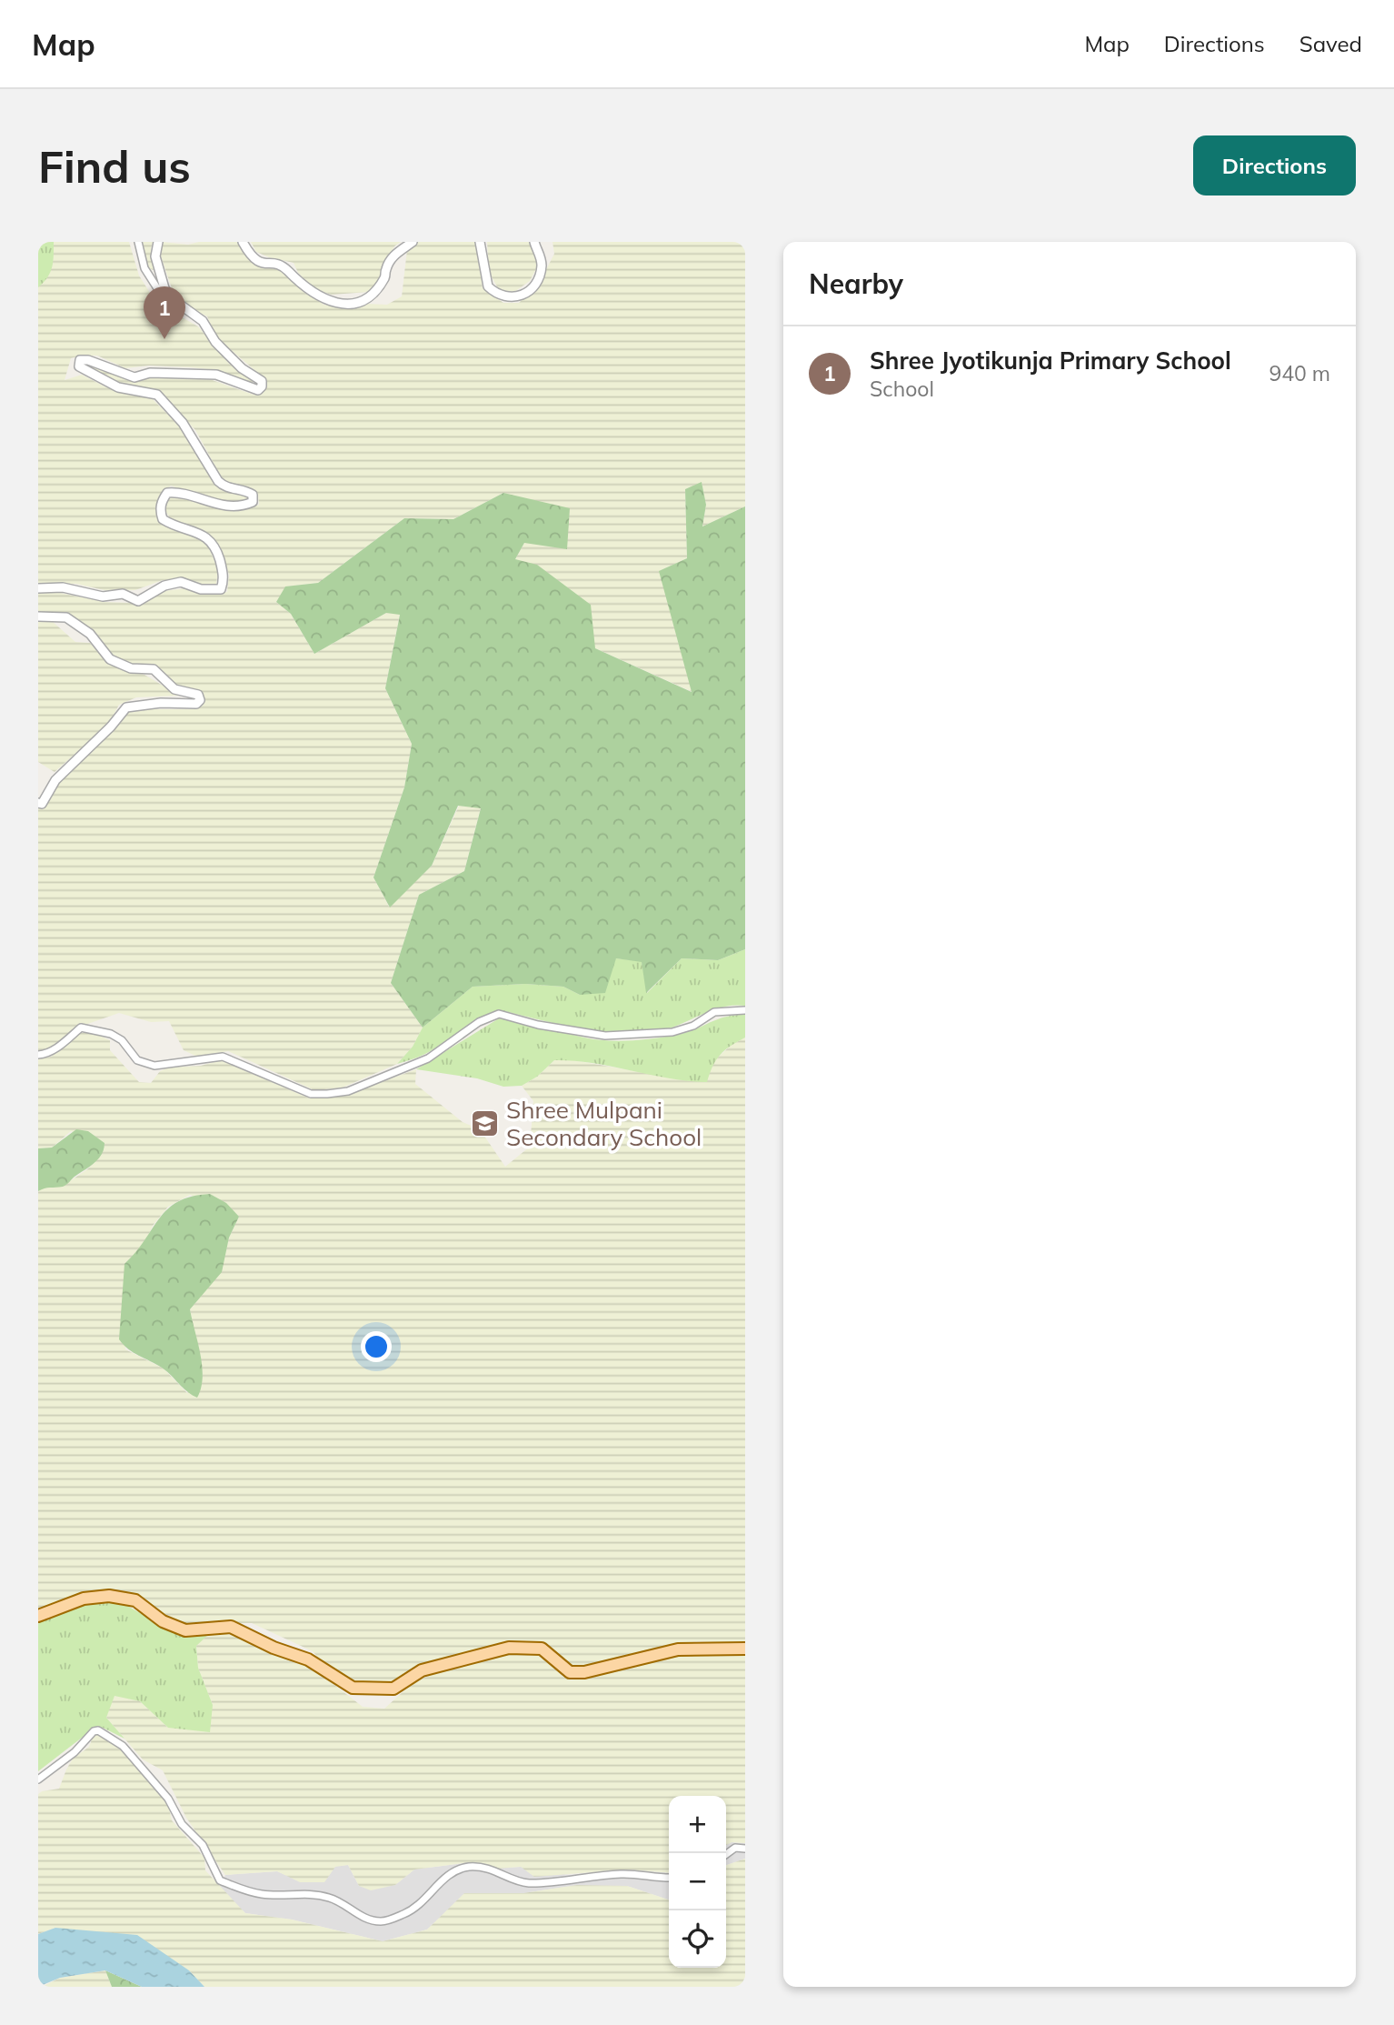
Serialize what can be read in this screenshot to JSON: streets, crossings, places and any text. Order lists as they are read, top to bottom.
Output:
{
  "places": {
    "school or university": ["Shree Mulpani Secondary School"]
  },
  "page": {
    "header": "Map",
    "nav": ["Map", "Directions", "Saved"],
    "buttons": "Directions",
    "title": "Find us",
    "heading": "Nearby",
    "pins": "1",
    "list": [
      {
        "mark": "1",
        "name": "Shree Jyotikunja Primary School",
        "note": "School",
        "value": "940 m"
      }
    ],
    "map_buttons": ["+", "−"]
  }
}
